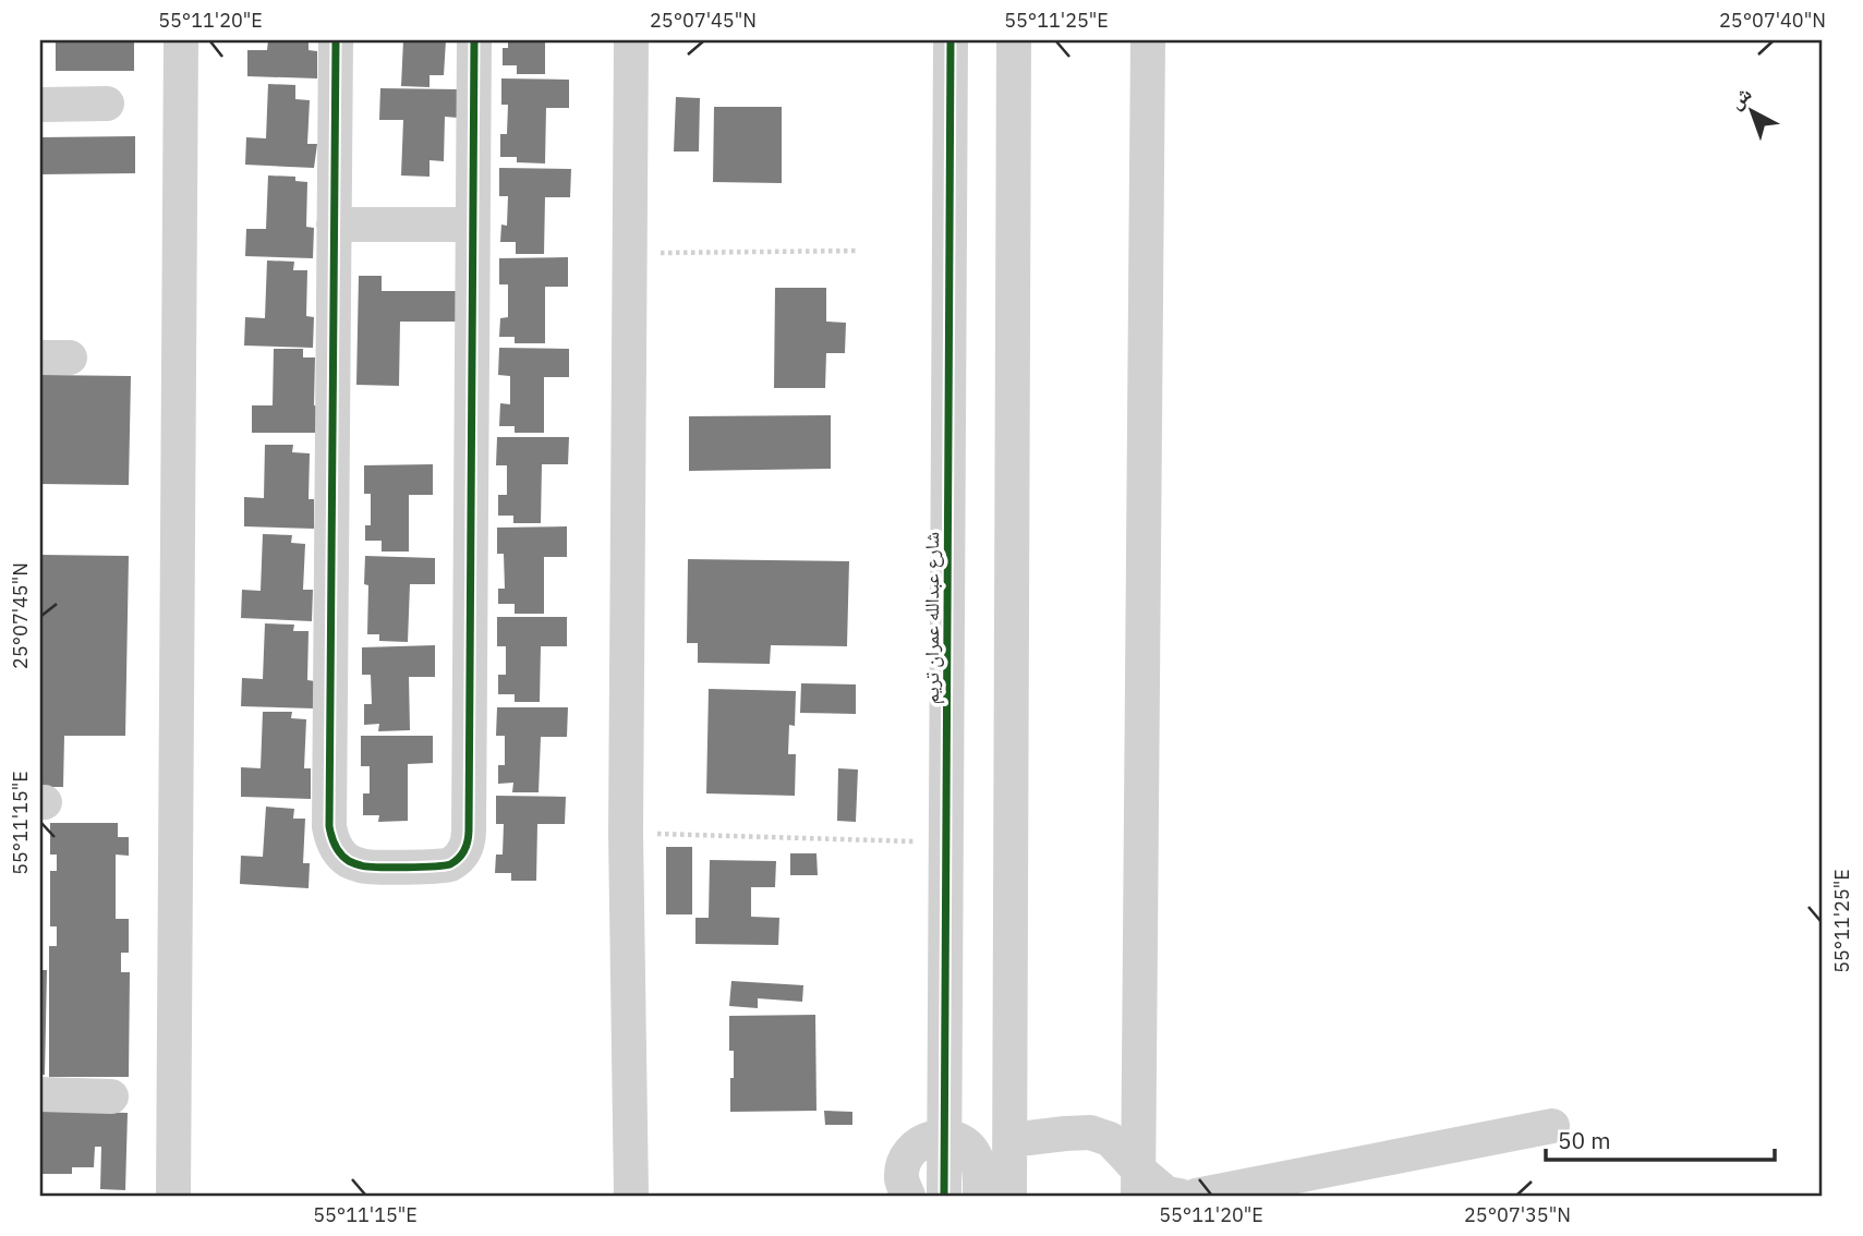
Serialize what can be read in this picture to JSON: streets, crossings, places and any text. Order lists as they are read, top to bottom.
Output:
{
  "streets": {
    "street": ["شارع عبدالله عمران تريم"]
  },
  "scale_bar": "50 m",
  "north": "top left",
  "coordinates": [
    "55°11'20\"E",
    "25°07'45\"N",
    "55°11'25\"E",
    "25°07'40\"N",
    "55°11'15\"E",
    "25°07'35\"N"
  ]
}
